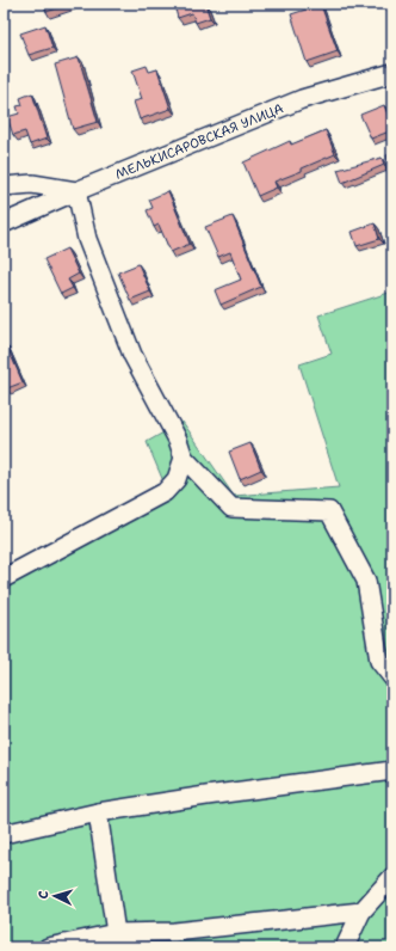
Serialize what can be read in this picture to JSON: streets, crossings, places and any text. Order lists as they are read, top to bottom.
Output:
{
  "streets": {
    "street": ["МЕЛЬКИСАРОВСКАЯ УЛИЦА"]
  },
  "north": "left"
}
